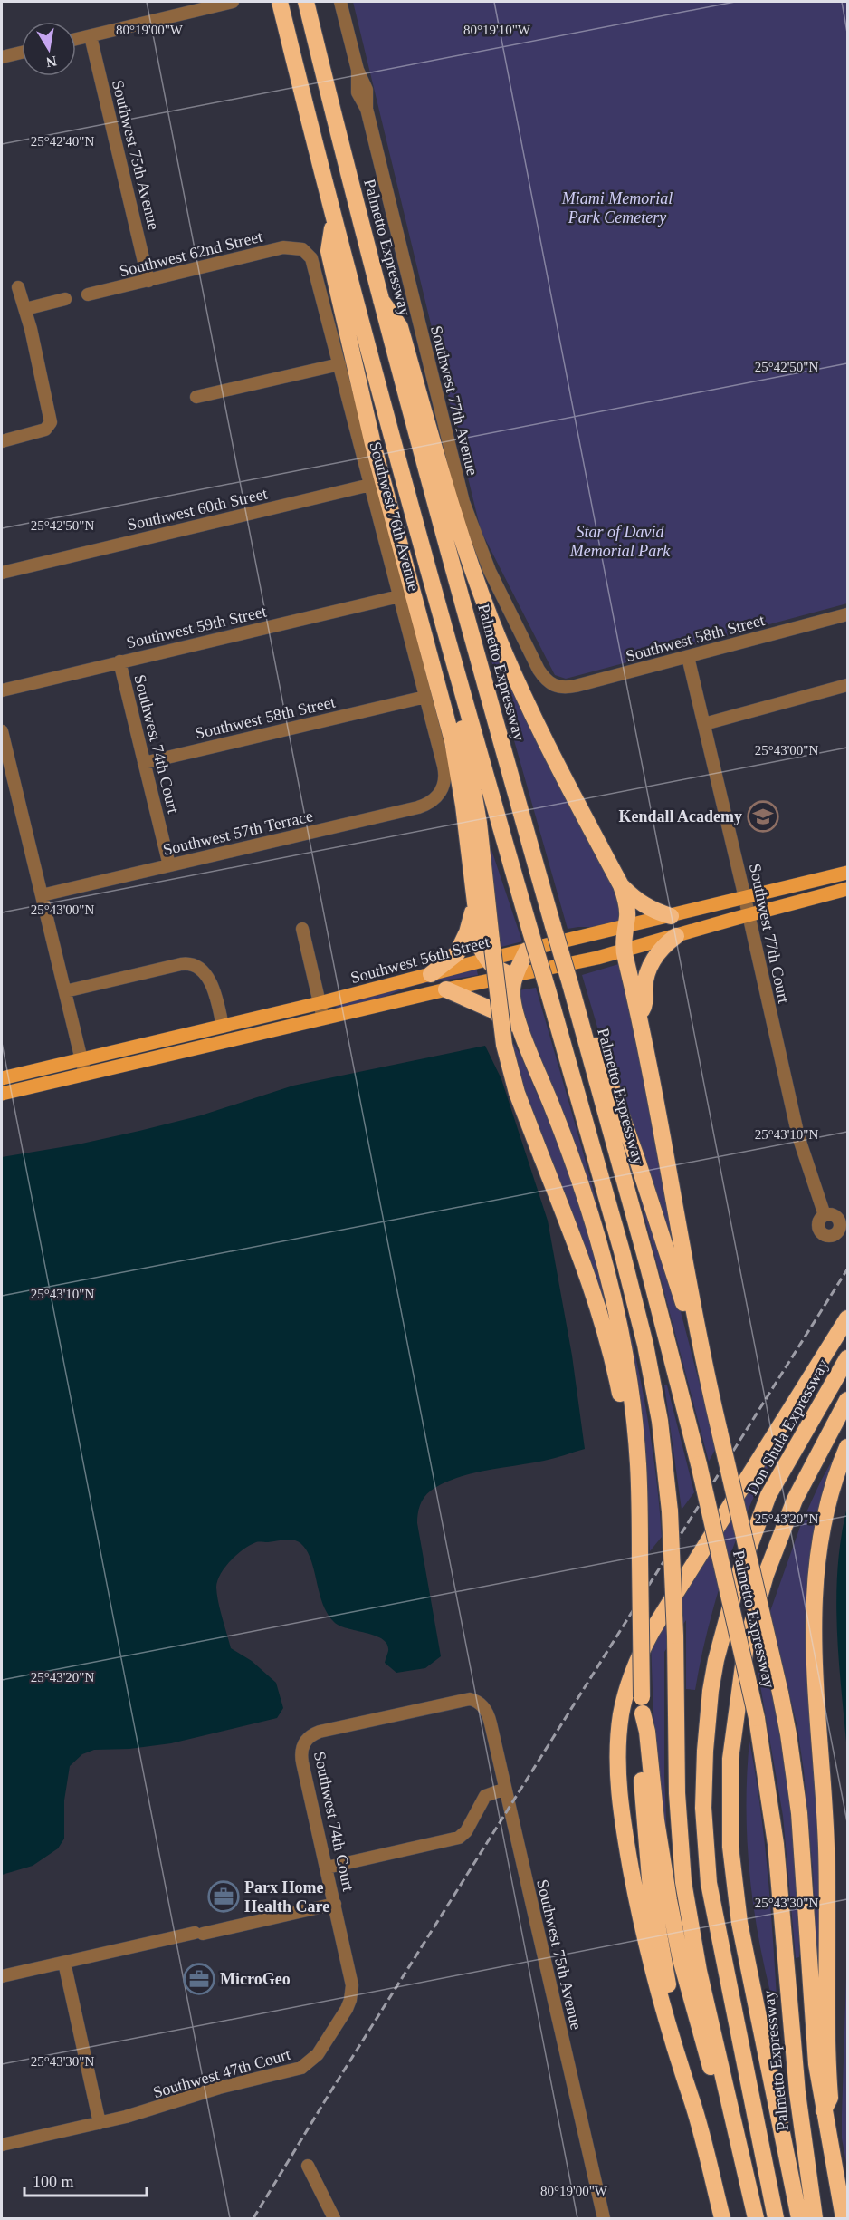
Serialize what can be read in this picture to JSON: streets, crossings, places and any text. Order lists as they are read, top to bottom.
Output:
{
  "streets": {
    "highway": ["Palmetto Expressway", "Don Shula Expressway"],
    "main road": ["Southwest 56th Street"],
    "street": [
      "Southwest 75th Avenue",
      "Southwest 62nd Street",
      "Southwest 77th Avenue",
      "Southwest 60th Street",
      "Southwest 76th Avenue",
      "Southwest 59th Street",
      "Southwest 58th Street",
      "Southwest 74th Court",
      "Southwest 57th Terrace",
      "Southwest 77th Court",
      "Southwest 47th Court"
    ]
  },
  "crossings": [
    ["Southwest 75th Avenue", "Southwest 62nd Street"],
    ["Southwest 75th Avenue", "Southwest 74th Court"],
    ["Southwest 62nd Street", "Southwest 76th Avenue"],
    ["Southwest 77th Avenue", "Southwest 58th Street"],
    ["Southwest 60th Street", "Southwest 76th Avenue"],
    ["Southwest 76th Avenue", "Southwest 59th Street"],
    ["Southwest 76th Avenue", "Southwest 58th Street"],
    ["Southwest 76th Avenue", "Southwest 57th Terrace"],
    ["Southwest 59th Street", "Southwest 74th Court"],
    ["Southwest 58th Street", "Southwest 74th Court"],
    ["Southwest 58th Street", "Southwest 77th Court"],
    ["Southwest 74th Court", "Southwest 57th Terrace"],
    ["Southwest 74th Court", "Southwest 47th Court"],
    ["Southwest 77th Court", "Southwest 56th Street"]
  ],
  "parks": ["Miami Memorial Park Cemetery", "Star of David Memorial Park"],
  "places": {
    "school or university": ["Kendall Academy"],
    "office": ["Parx Home Health Care", "MicroGeo"]
  },
  "scale_bar": "100 m",
  "north": "bottom",
  "coordinates": [
    "80°19'00\"W",
    "80°19'10\"W",
    "25°42'40\"N",
    "25°42'50\"N",
    "25°43'00\"N",
    "25°43'10\"N",
    "25°43'20\"N",
    "25°43'30\"N"
  ]
}
